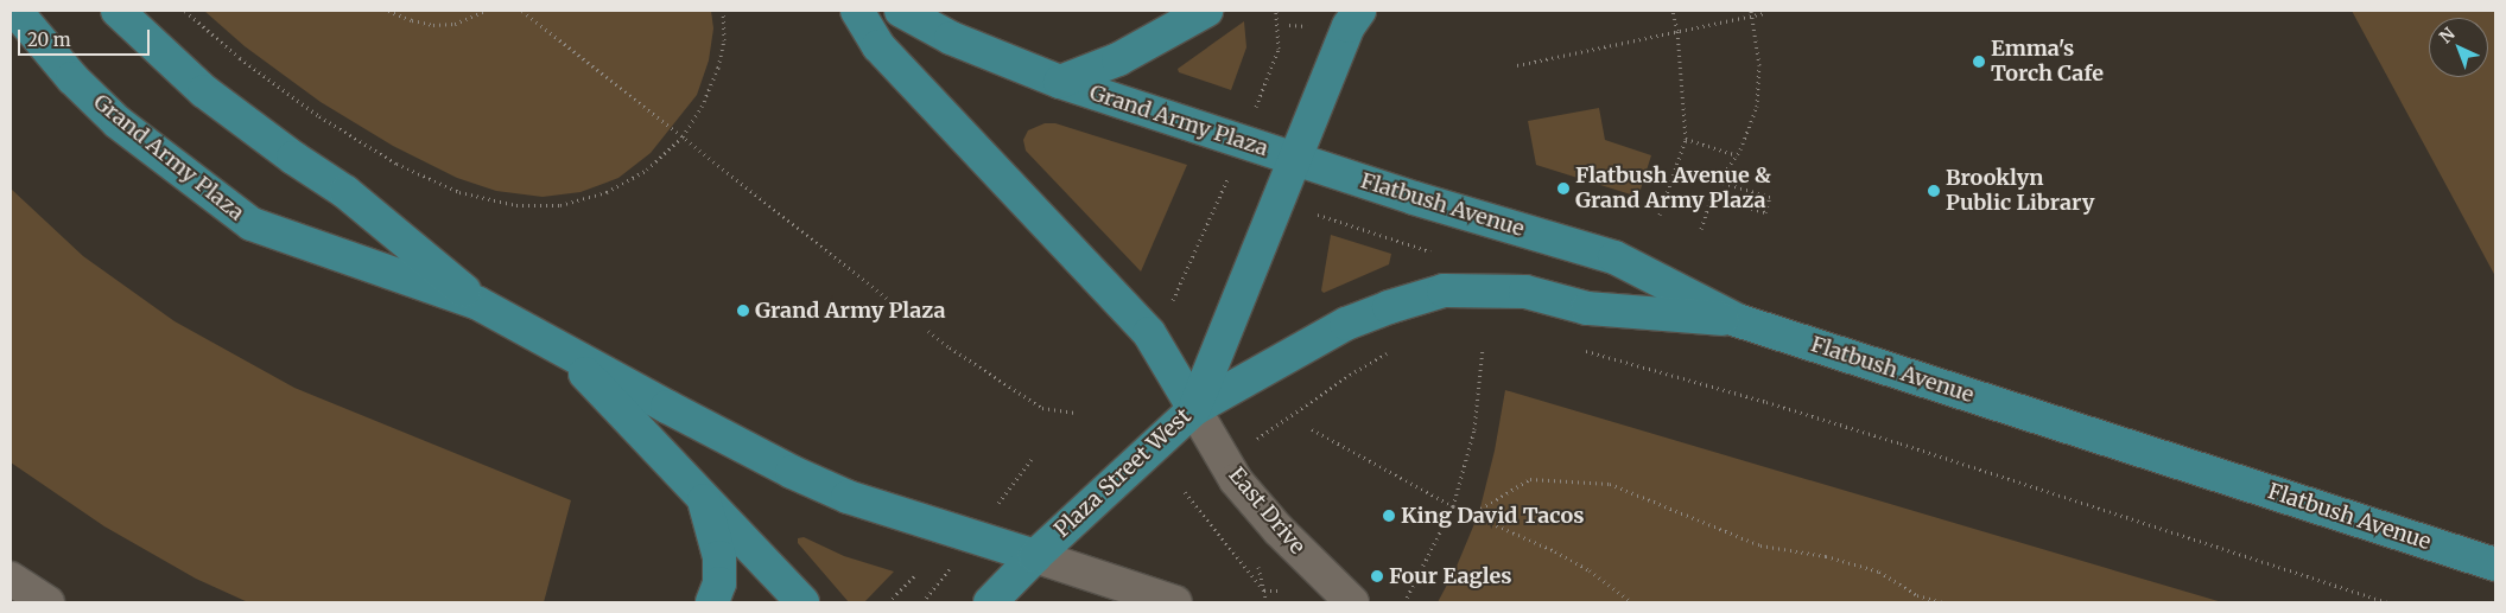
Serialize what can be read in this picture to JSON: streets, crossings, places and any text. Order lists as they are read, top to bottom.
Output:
{
  "streets": {
    "main road": ["Grand Army Plaza", "Flatbush Avenue", "Plaza Street West"],
    "street": ["East Drive"]
  },
  "crossings": [
    ["Grand Army Plaza", "Flatbush Avenue"],
    ["Grand Army Plaza", "Plaza Street West"],
    ["Flatbush Avenue", "Plaza Street West"],
    ["Plaza Street West", "East Drive"]
  ],
  "places": [
    "Emma's Torch Cafe",
    "Flatbush Avenue & Grand Army Plaza",
    "Brooklyn Public Library",
    "Grand Army Plaza",
    "King David Tacos",
    "Four Eagles"
  ],
  "scale_bar": "20 m",
  "north": "top left"
}
